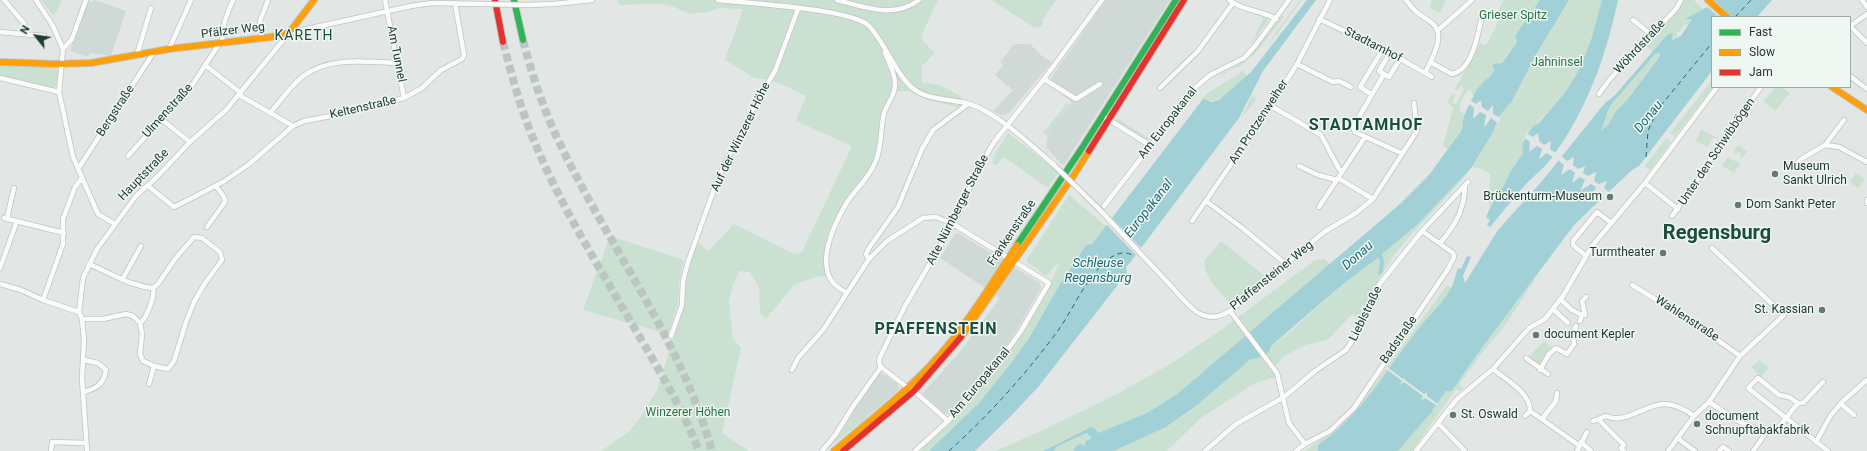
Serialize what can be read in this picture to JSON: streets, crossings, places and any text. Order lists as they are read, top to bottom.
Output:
{
  "streets": {
    "main road": ["Pfälzer Weg", "Hauptstraße", "Frankenstraße"],
    "street": [
      "Stadtamhof",
      "Wöhrdstraße",
      "Am Tunnel",
      "Keltenstraße",
      "Bergstraße",
      "Ulmenstraße",
      "Am Protzenweiher",
      "Am Europakanal",
      "Auf der Winzerer Höhe",
      "Unter den Schwibbögen",
      "Alte Nürnberger Straße",
      "Pfaffensteiner Weg",
      "Lieblstraße",
      "Wahlenstraße",
      "Badstraße"
    ]
  },
  "crossings": [
    ["Pfälzer Weg", "Am Tunnel"],
    ["Pfälzer Weg", "Keltenstraße"],
    ["Pfälzer Weg", "Bergstraße"],
    ["Pfälzer Weg", "Ulmenstraße"],
    ["Pfälzer Weg", "Hauptstraße"],
    ["Stadtamhof", "Am Protzenweiher"],
    ["Am Tunnel", "Keltenstraße"],
    ["Keltenstraße", "Hauptstraße"],
    ["Am Europakanal", "Frankenstraße"],
    ["Alte Nürnberger Straße", "Pfaffensteiner Weg"],
    ["Lieblstraße", "Badstraße"]
  ],
  "districts": [
    "KARETH",
    "STADTAMHOF",
    "Regensburg",
    "PFAFFENSTEIN"
  ],
  "water": ["Donau", "Europakanal", "Schleuse Regensburg"],
  "parks": ["Grieser Spitz", "Jahninsel", "Winzerer Höhen"],
  "places": [
    "Museum Sankt Ulrich",
    "Brückenturm-Museum",
    "Dom Sankt Peter",
    "Turmtheater",
    "St. Kassian",
    "document Kepler",
    "St. Oswald",
    "document Schnupftabakfabrik"
  ],
  "legend": ["Fast", "Slow", "Jam"],
  "north": "top left"
}
